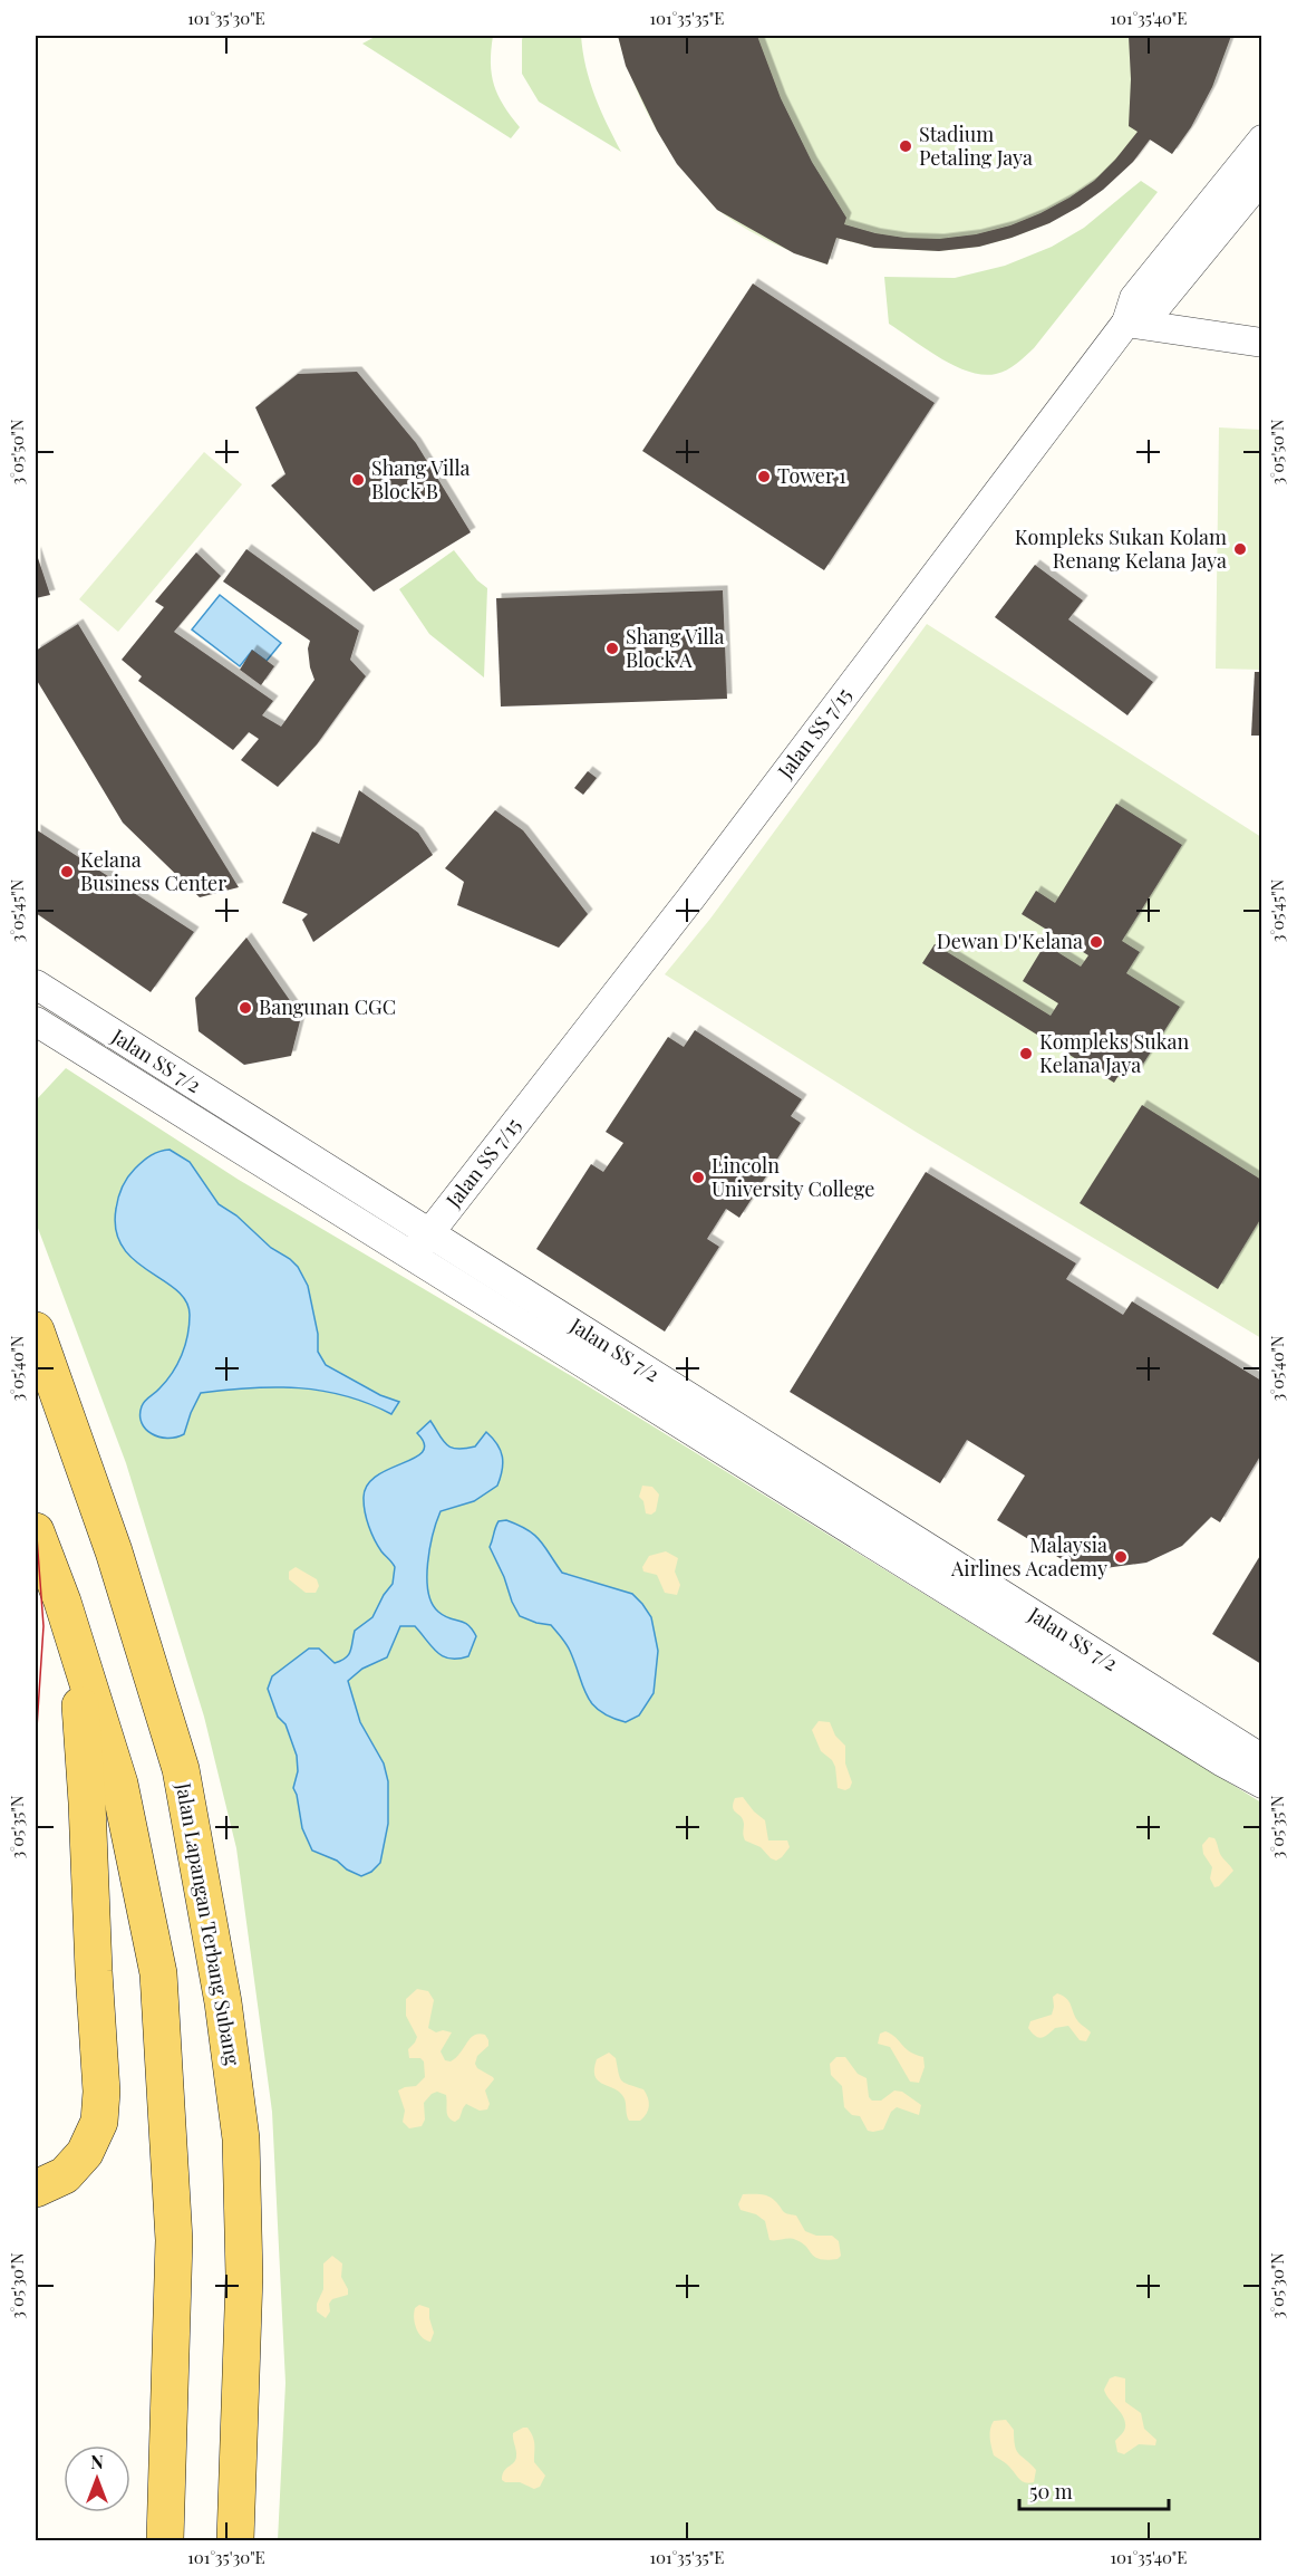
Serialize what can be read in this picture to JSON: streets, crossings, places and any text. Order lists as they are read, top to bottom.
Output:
{
  "streets": {
    "main road": ["Jalan Lapangan Terbang Subang"],
    "street": ["Jalan SS 7/15", "Jalan SS 7/2"]
  },
  "crossings": [
    ["Jalan SS 7/15", "Jalan SS 7/2"]
  ],
  "places": [
    "Stadium Petaling Jaya",
    "Tower 1",
    "Shang Villa Block B",
    "Kompleks Sukan Kolam Renang Kelana Jaya",
    "Shang Villa Block A",
    "Kelana Business Center",
    "Dewan D'Kelana",
    "Bangunan CGC",
    "Kompleks Sukan Kelana Jaya",
    "Lincoln University College",
    "Malaysia Airlines Academy"
  ],
  "scale_bar": "50 m",
  "north": "top",
  "coordinates": [
    "101°35'30\"E",
    "101°35'35\"E",
    "101°35'40\"E",
    "3°05'50\"N",
    "3°05'45\"N",
    "3°05'40\"N",
    "3°05'35\"N",
    "3°05'30\"N"
  ]
}
